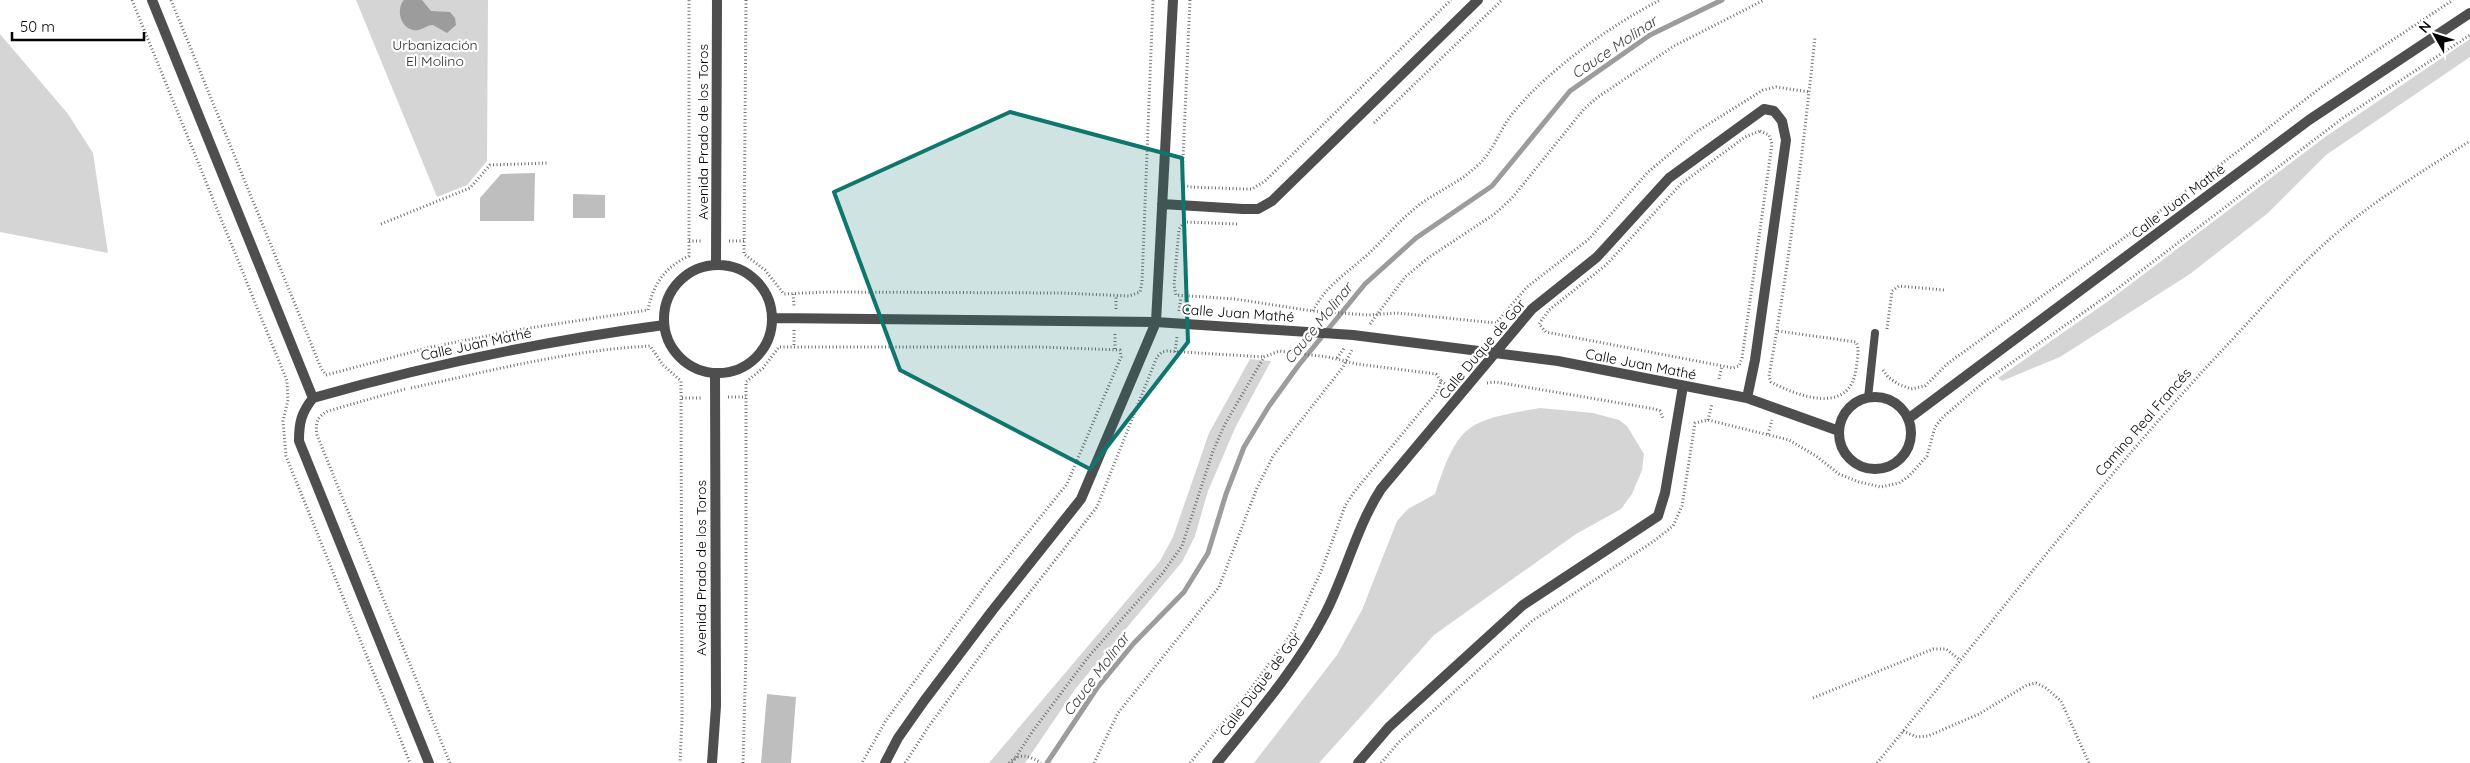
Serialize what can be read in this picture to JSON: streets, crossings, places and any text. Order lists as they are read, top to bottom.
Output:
{
  "streets": {
    "street": ["Avenida Prado de los Toros", "Calle Juan Mathé", "Calle Duque de Gor"],
    "path": ["Camino Real Francés"]
  },
  "crossings": [
    ["Avenida Prado de los Toros", "Calle Juan Mathé"],
    ["Calle Juan Mathé", "Calle Duque de Gor"]
  ],
  "water": ["Cauce Molinar"],
  "parks": ["Urbanización El Molino"],
  "scale_bar": "50 m",
  "north": "top left"
}
